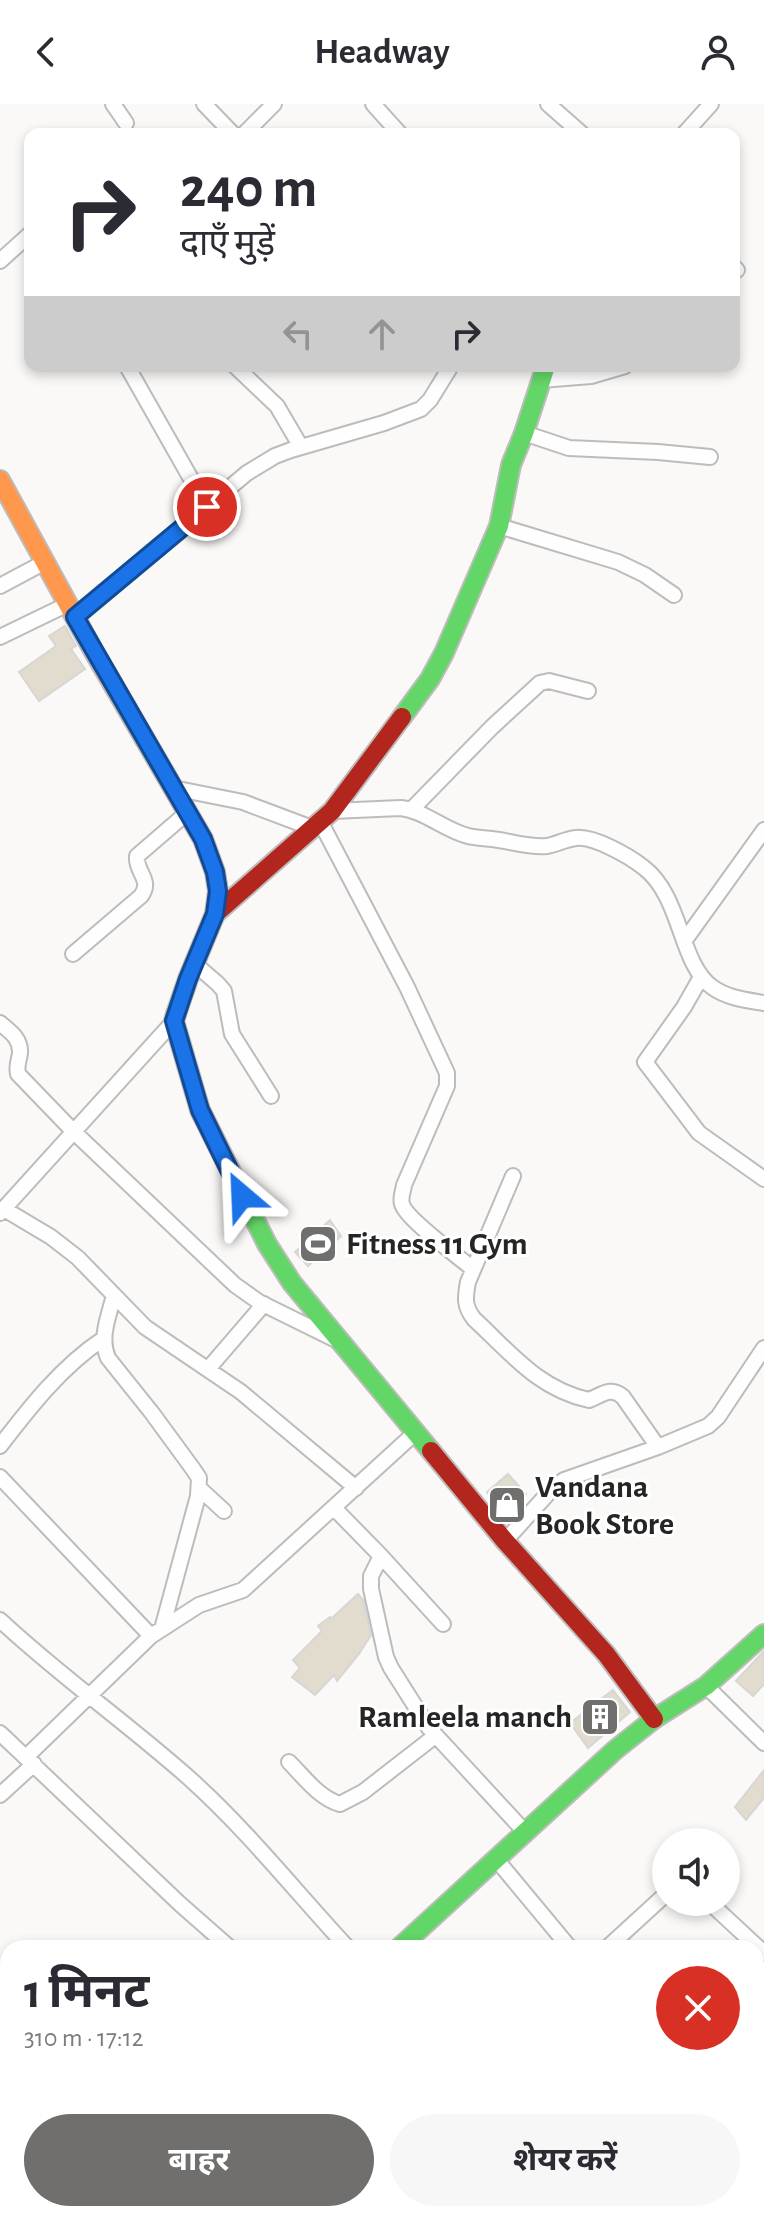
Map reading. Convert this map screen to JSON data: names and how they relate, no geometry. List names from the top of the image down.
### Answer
{
  "places": {
    "sports": ["Fitness 11 Gym"],
    "shop": ["Vandana Book Store"],
    "building": ["Ramleela manch"]
  },
  "page": {
    "header": "Headway",
    "turn": ["240 m", "दाएँ मुड़ें"],
    "heading": ["1 मिनट", "310 m · 17:12"],
    "buttons": ["बाहर", "शेयर करें"]
  }
}
